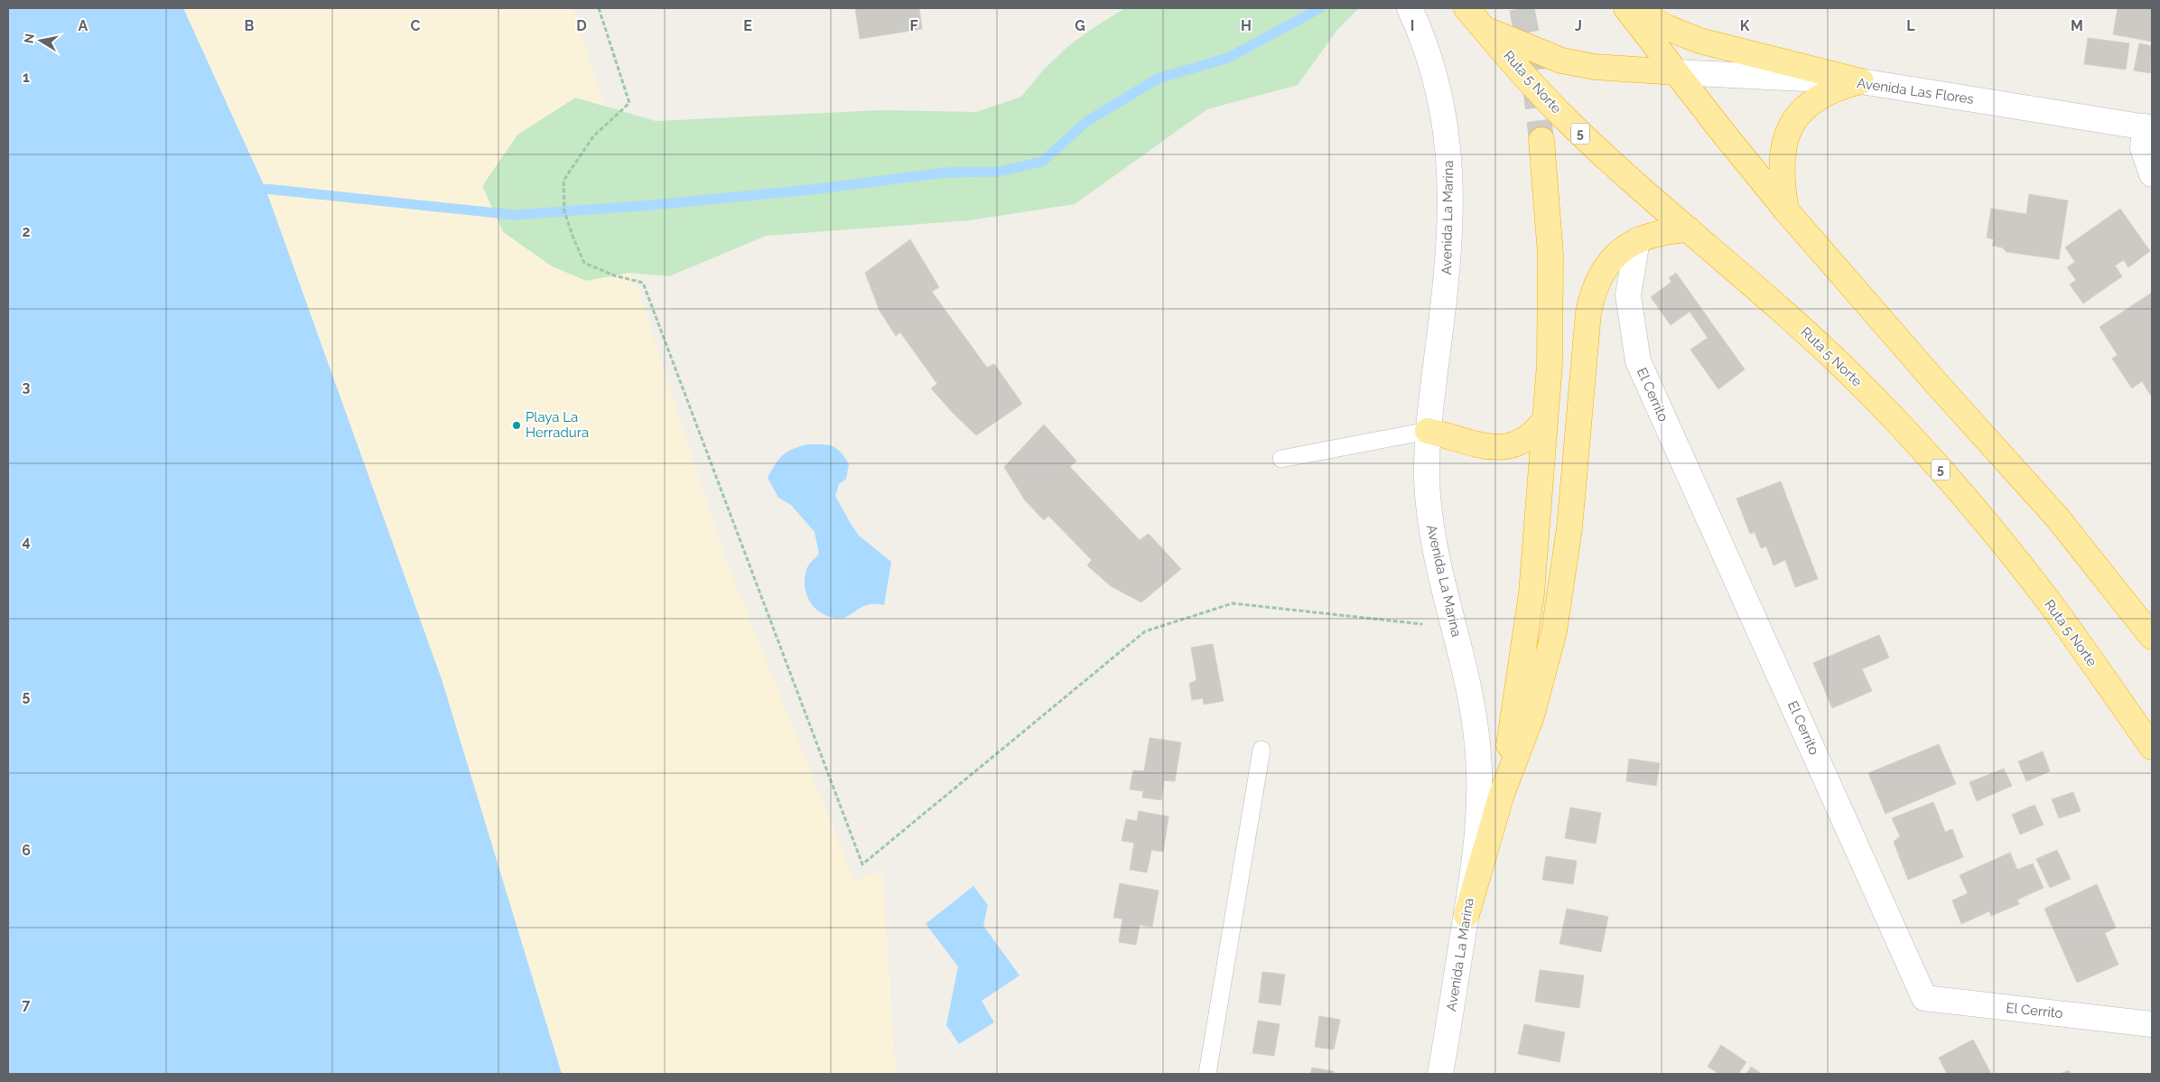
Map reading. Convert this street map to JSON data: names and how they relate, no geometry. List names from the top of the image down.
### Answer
{
  "streets": {
    "highway": ["Ruta 5 Norte", "5"],
    "street": ["Avenida Las Flores", "Avenida La Marina", "El Cerrito"]
  },
  "places": ["Playa La Herradura"],
  "north": "left",
  "grid": {
    "columns": [
      "A",
      "B",
      "C",
      "D",
      "E",
      "F",
      "G",
      "H",
      "I",
      "J",
      "K",
      "L",
      "M"
    ],
    "rows": [
      "1",
      "2",
      "3",
      "4",
      "5",
      "6",
      "7"
    ]
  }
}
